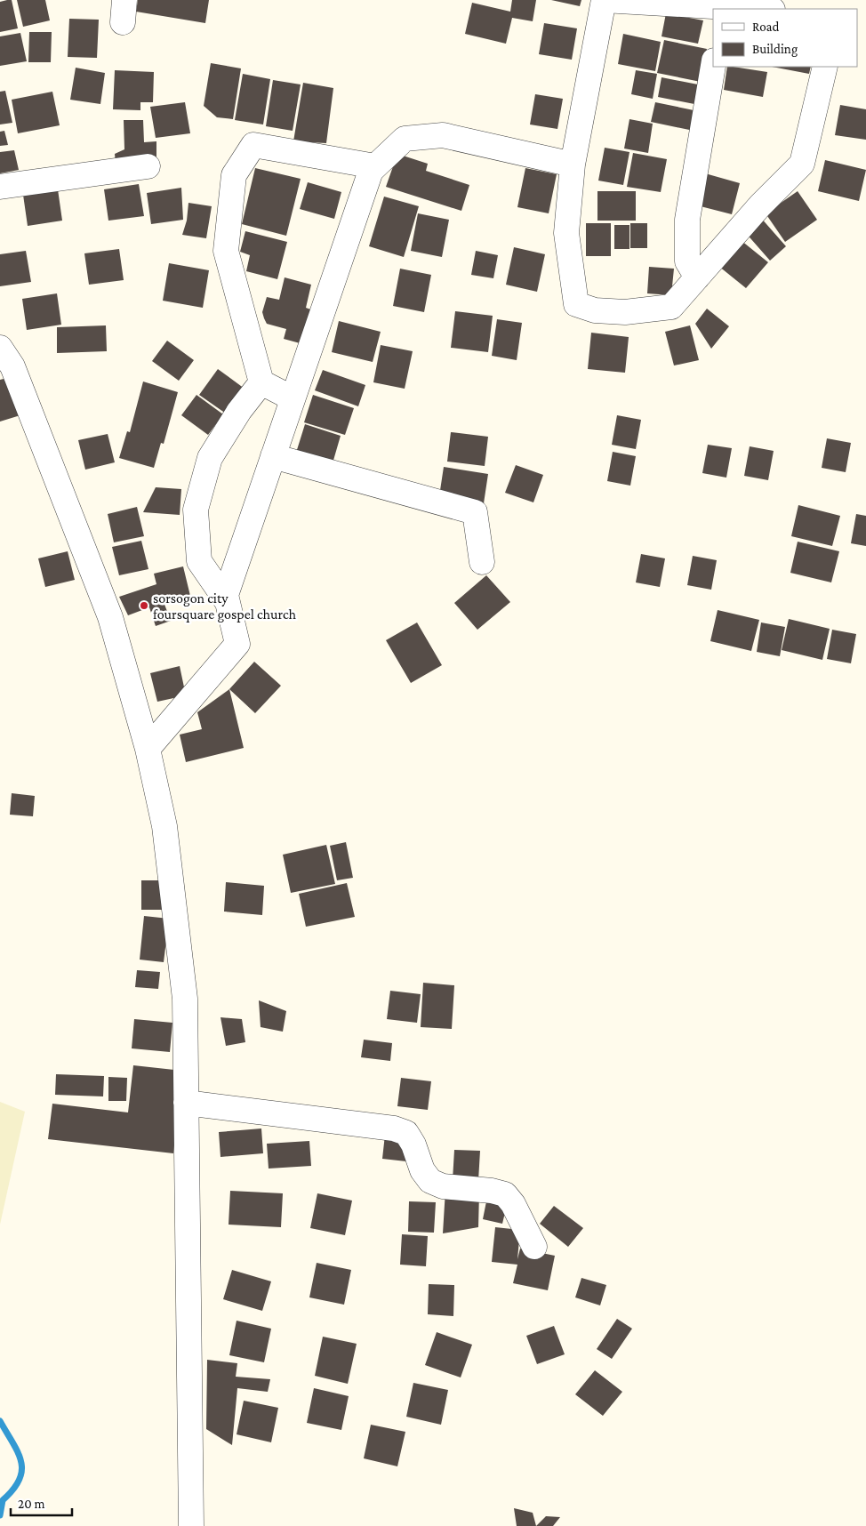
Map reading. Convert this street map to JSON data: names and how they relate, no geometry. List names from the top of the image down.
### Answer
{
  "places": ["sorsogon city foursquare gospel church"],
  "legend": ["Road", "Building"],
  "scale_bar": "20 m"
}
